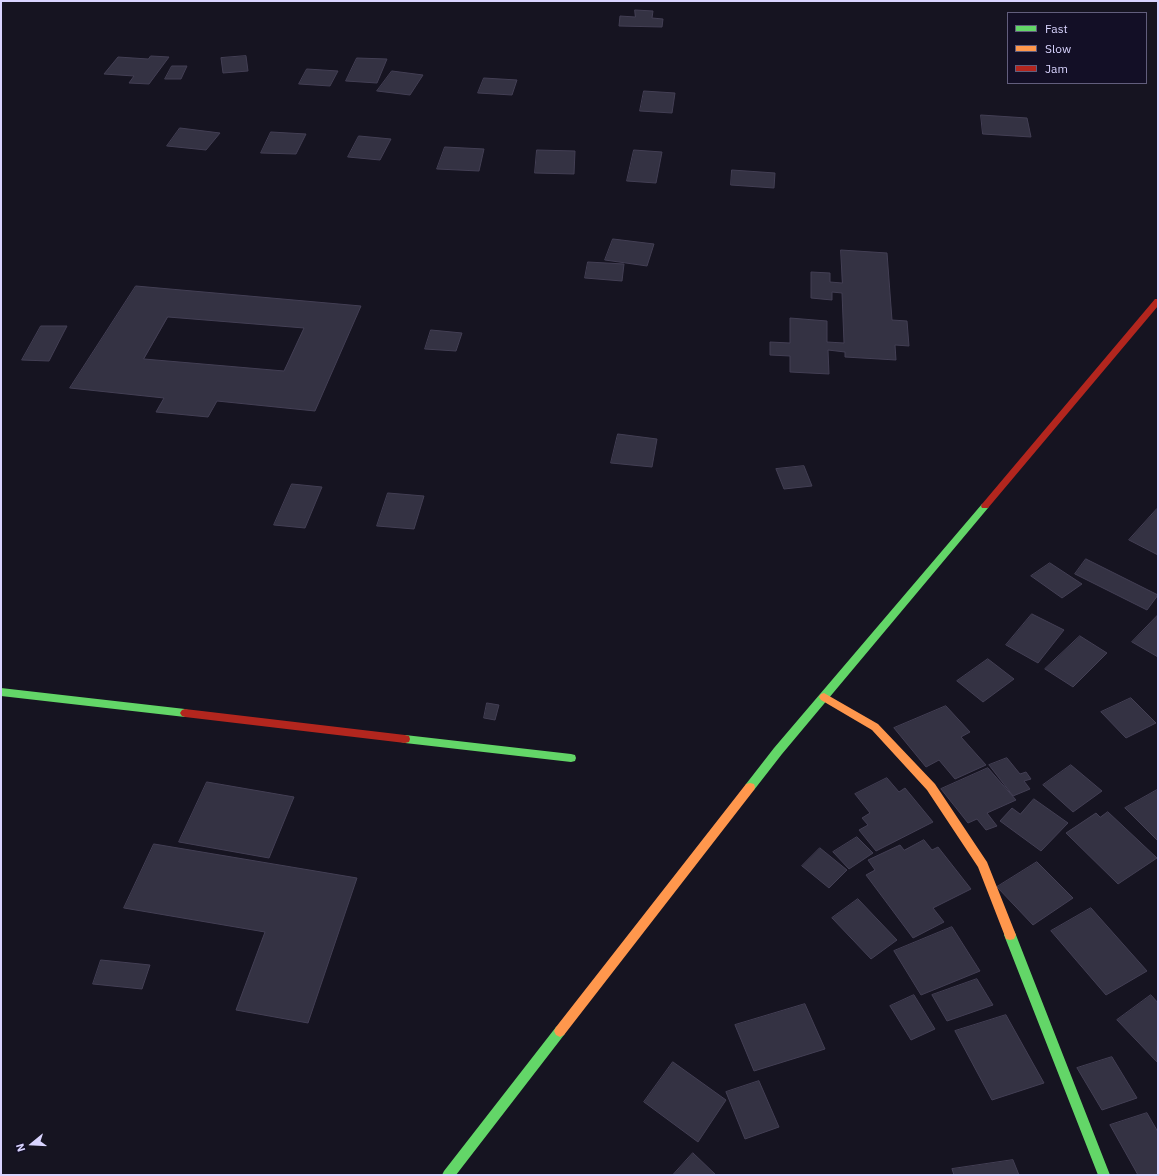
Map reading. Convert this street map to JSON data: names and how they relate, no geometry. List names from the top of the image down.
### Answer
{
  "legend": ["Fast", "Slow", "Jam"],
  "north": "left"
}
